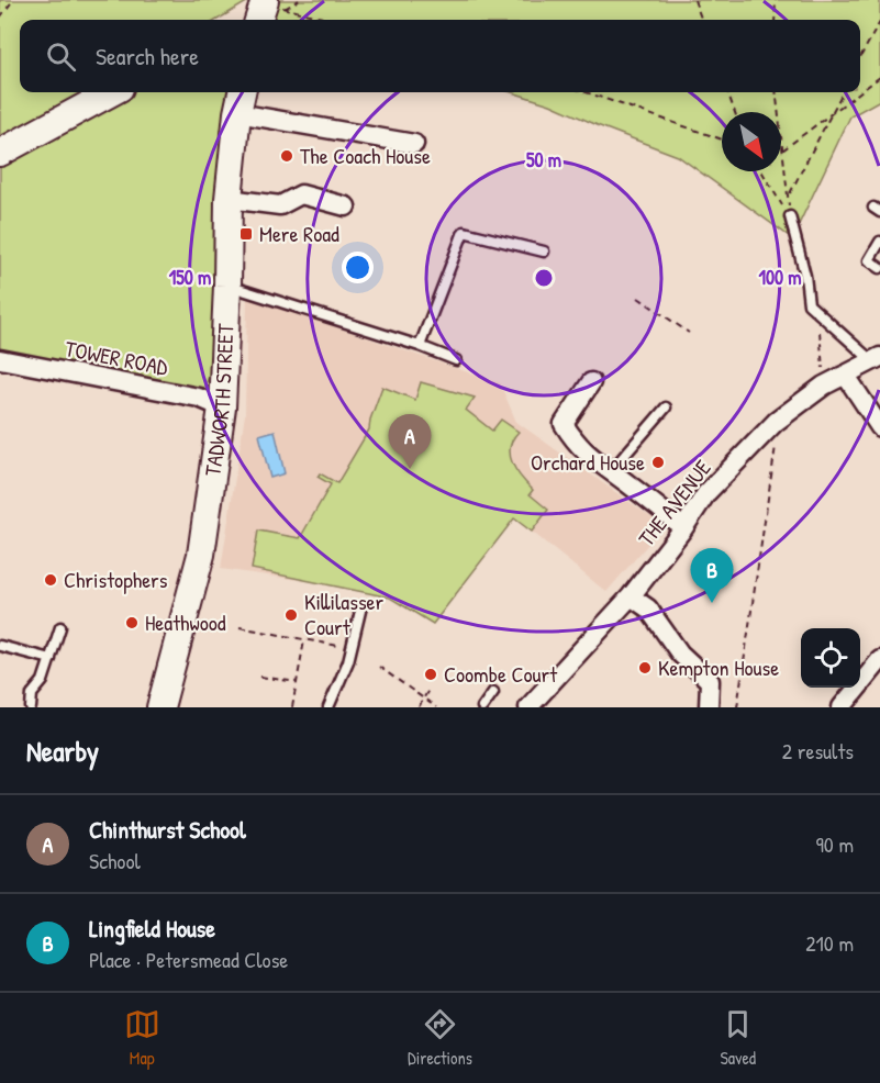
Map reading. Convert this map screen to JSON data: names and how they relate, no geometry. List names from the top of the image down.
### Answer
{
  "streets": {
    "main road": ["TADWORTH STREET"],
    "street": ["TOWER ROAD", "THE AVENUE"]
  },
  "crossings": [
    ["TOWER ROAD", "TADWORTH STREET"]
  ],
  "places": {
    "other": [
      "The Coach House",
      "Orchard House",
      "Christophers",
      "Killilasser Court",
      "Heathwood",
      "Kempton House",
      "Coombe Court"
    ],
    "transit": ["Mere Road"]
  },
  "north": "bottom right",
  "page": {
    "search": "Search here",
    "pins": ["A", "B"],
    "heading": ["Nearby", "2 results"],
    "list": [
      {
        "mark": "A",
        "name": "Chinthurst School",
        "note": "School",
        "value": "90 m"
      },
      {
        "mark": "B",
        "name": "Lingfield House",
        "note": "Place · Petersmead Close",
        "value": "210 m"
      }
    ],
    "nav": ["Map", "Directions", "Saved"]
  },
  "rings": ["50 m", "100 m", "150 m"]
}
